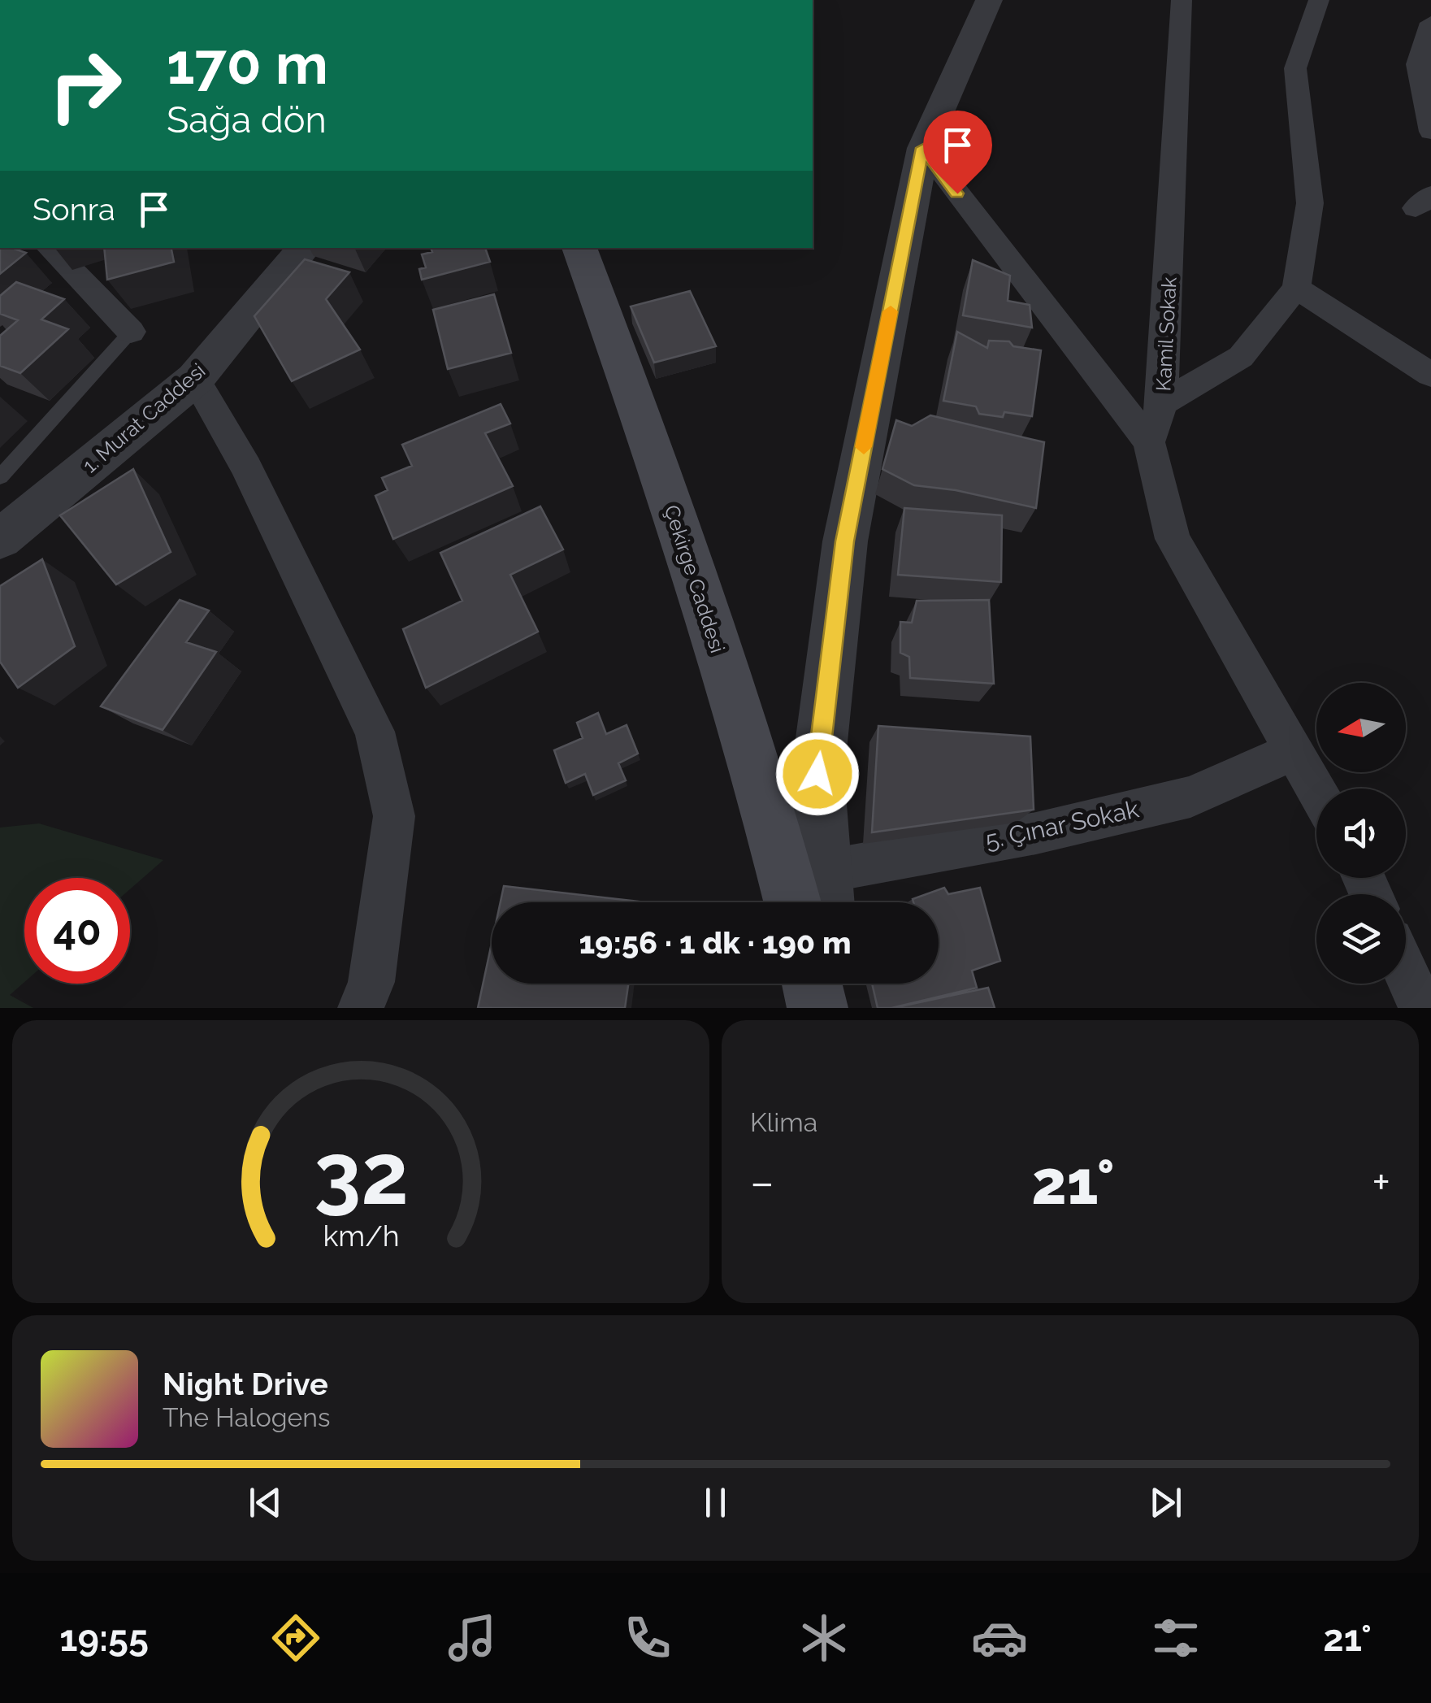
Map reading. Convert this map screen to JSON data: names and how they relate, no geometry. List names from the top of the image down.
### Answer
{
  "streets": {
    "main road": ["Çekirge Caddesi"],
    "street": ["Kamil Sokak", "1. Murat Caddesi", "5. Çınar Sokak"]
  },
  "north": "left",
  "page": {
    "turn": ["170 m", "Sağa dön"],
    "then": "Sonra",
    "limit": "40",
    "trip": "19:56 · 1 dk · 190 m",
    "tile": "Klima",
    "heat": ["−", "21°", "+"],
    "song": ["Night Drive", "The Halogens"],
    "tabs": ["19:55", "21°"],
    "gauge": ["32", "km/h"]
  }
}
